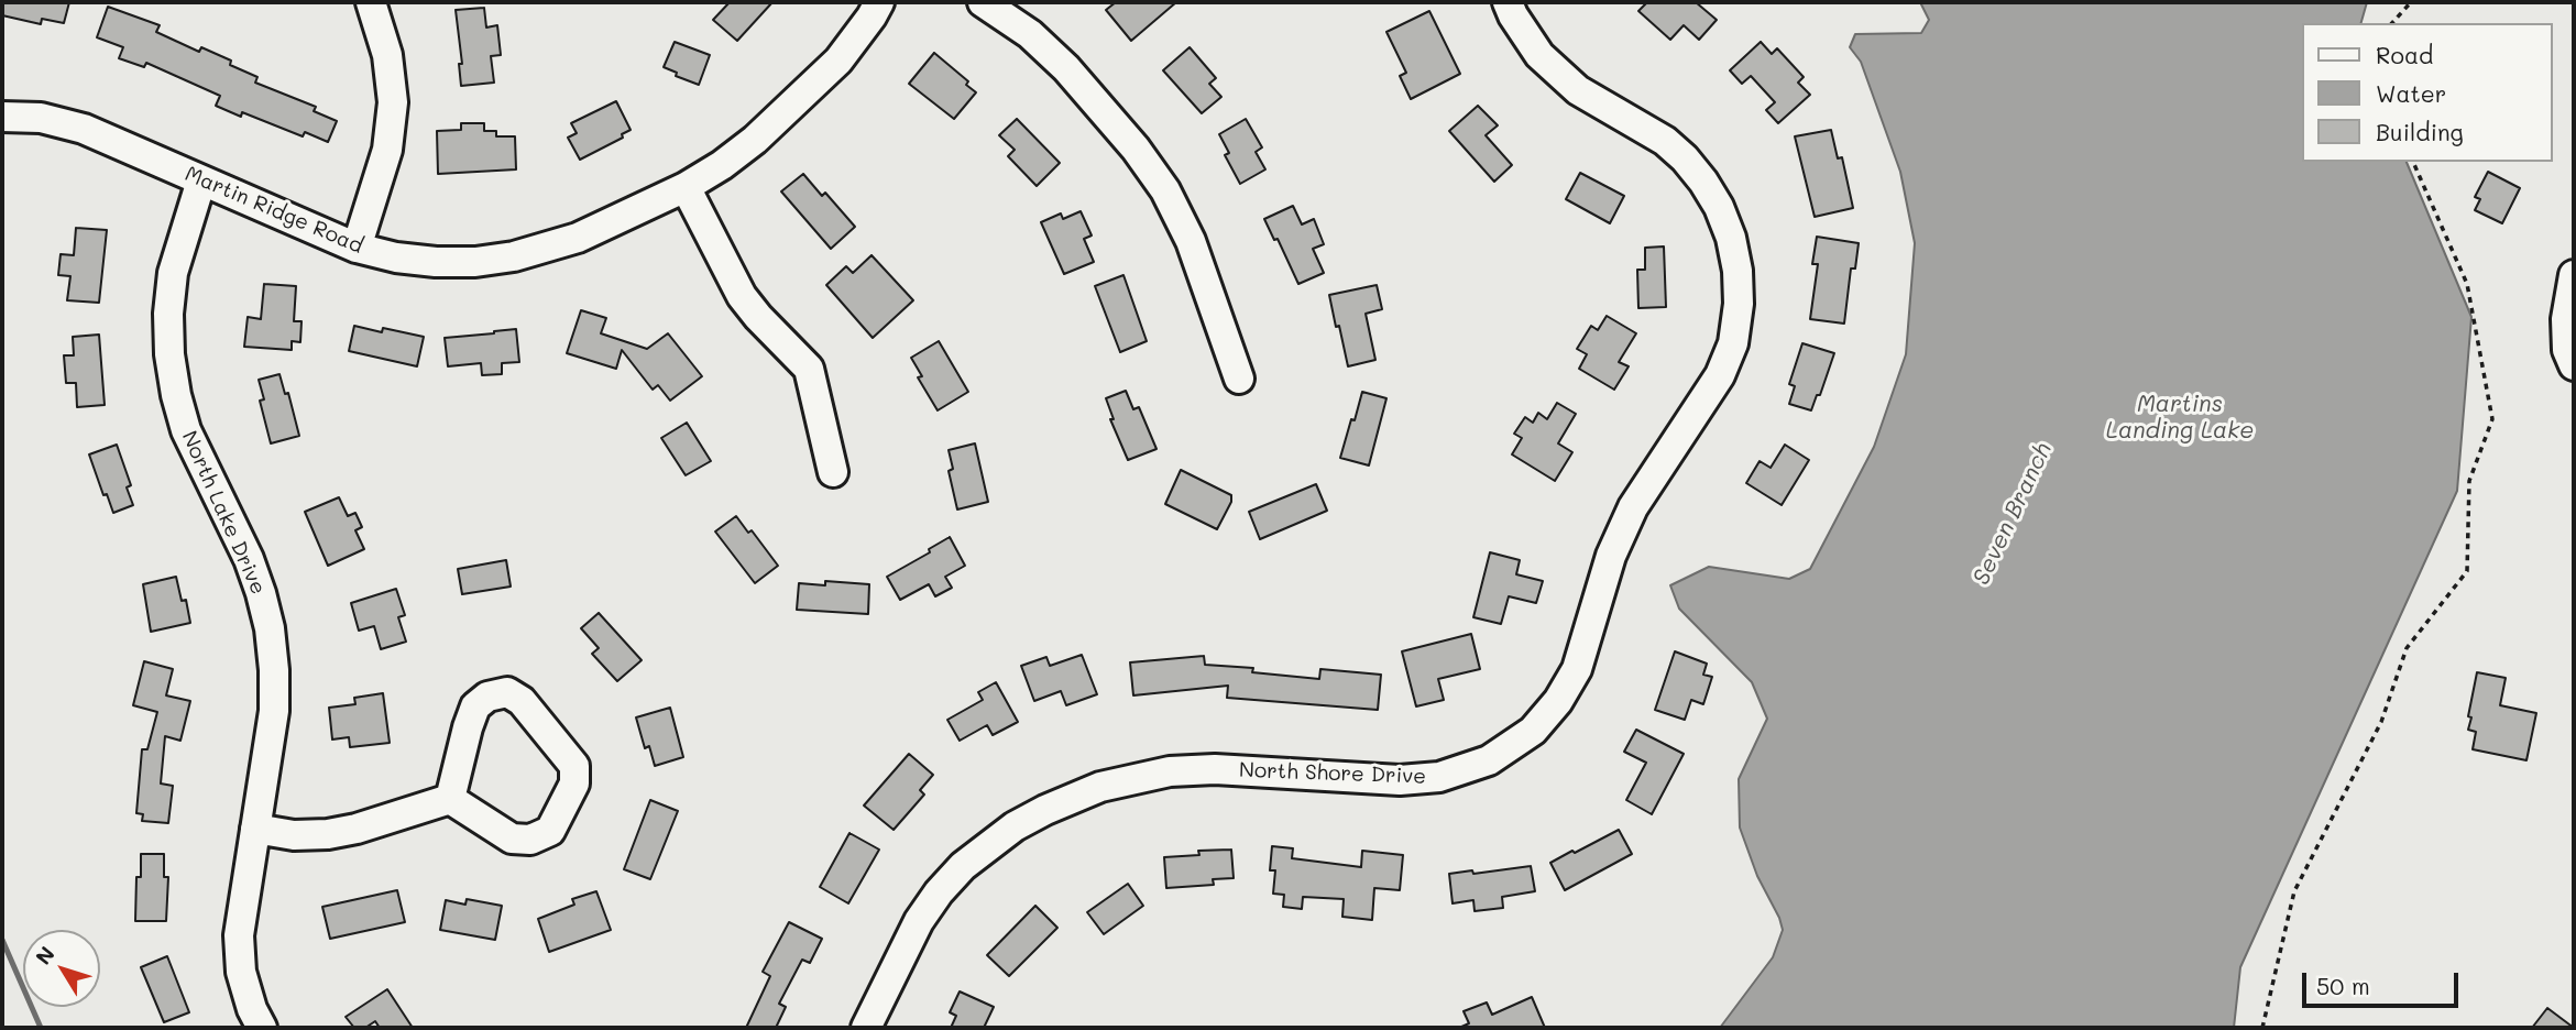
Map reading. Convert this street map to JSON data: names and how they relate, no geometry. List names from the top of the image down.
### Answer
{
  "streets": {
    "street": ["Martin Ridge Road", "North Lake Drive", "North Shore Drive"]
  },
  "crossings": [
    ["Martin Ridge Road", "North Lake Drive"]
  ],
  "water": ["Martins Landing Lake", "Seven Branch"],
  "legend": ["Road", "Water", "Building"],
  "scale_bar": "50 m",
  "north": "top left"
}
